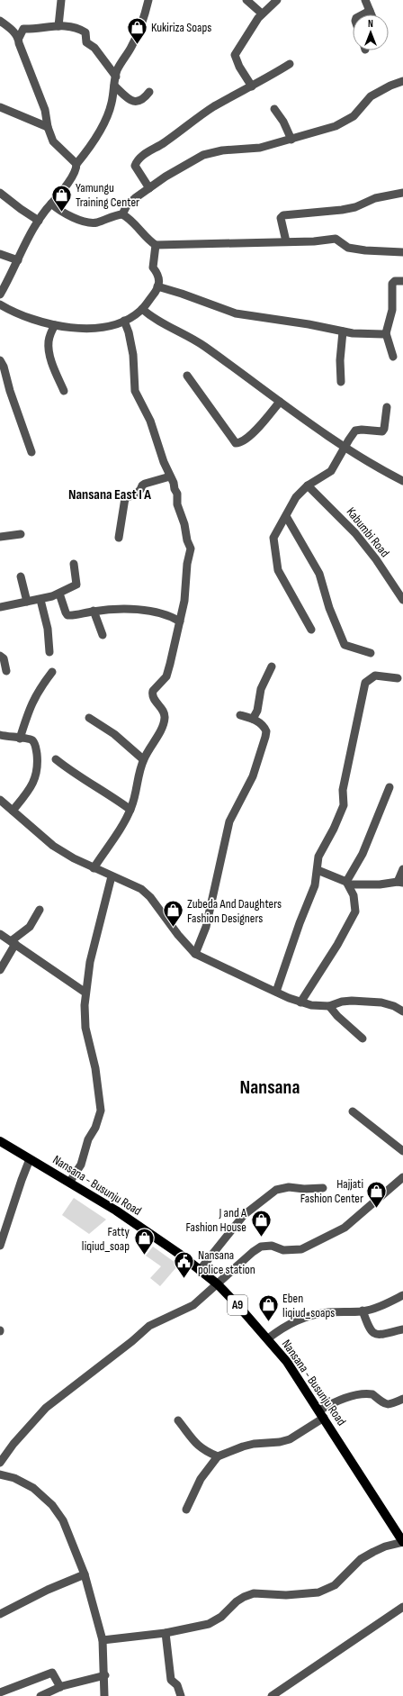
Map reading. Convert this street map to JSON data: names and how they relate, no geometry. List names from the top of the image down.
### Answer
{
  "streets": {
    "main road": ["Nansana - Busunju Road", "A9"],
    "street": ["Kabumbi Road"]
  },
  "districts": ["Nansana East I A", "Nansana"],
  "places": {
    "shop": [
      "Kukiriza Soaps",
      "Yamungu Training Center",
      "Zubeda And Daughters Fashion Designers",
      "Hajjati Fashion Center",
      "J and A Fashion House",
      "Fatty liqiud_soap",
      "Eben liqiud_soaps"
    ],
    "public building": ["Nansana police station"]
  },
  "north": "top"
}
